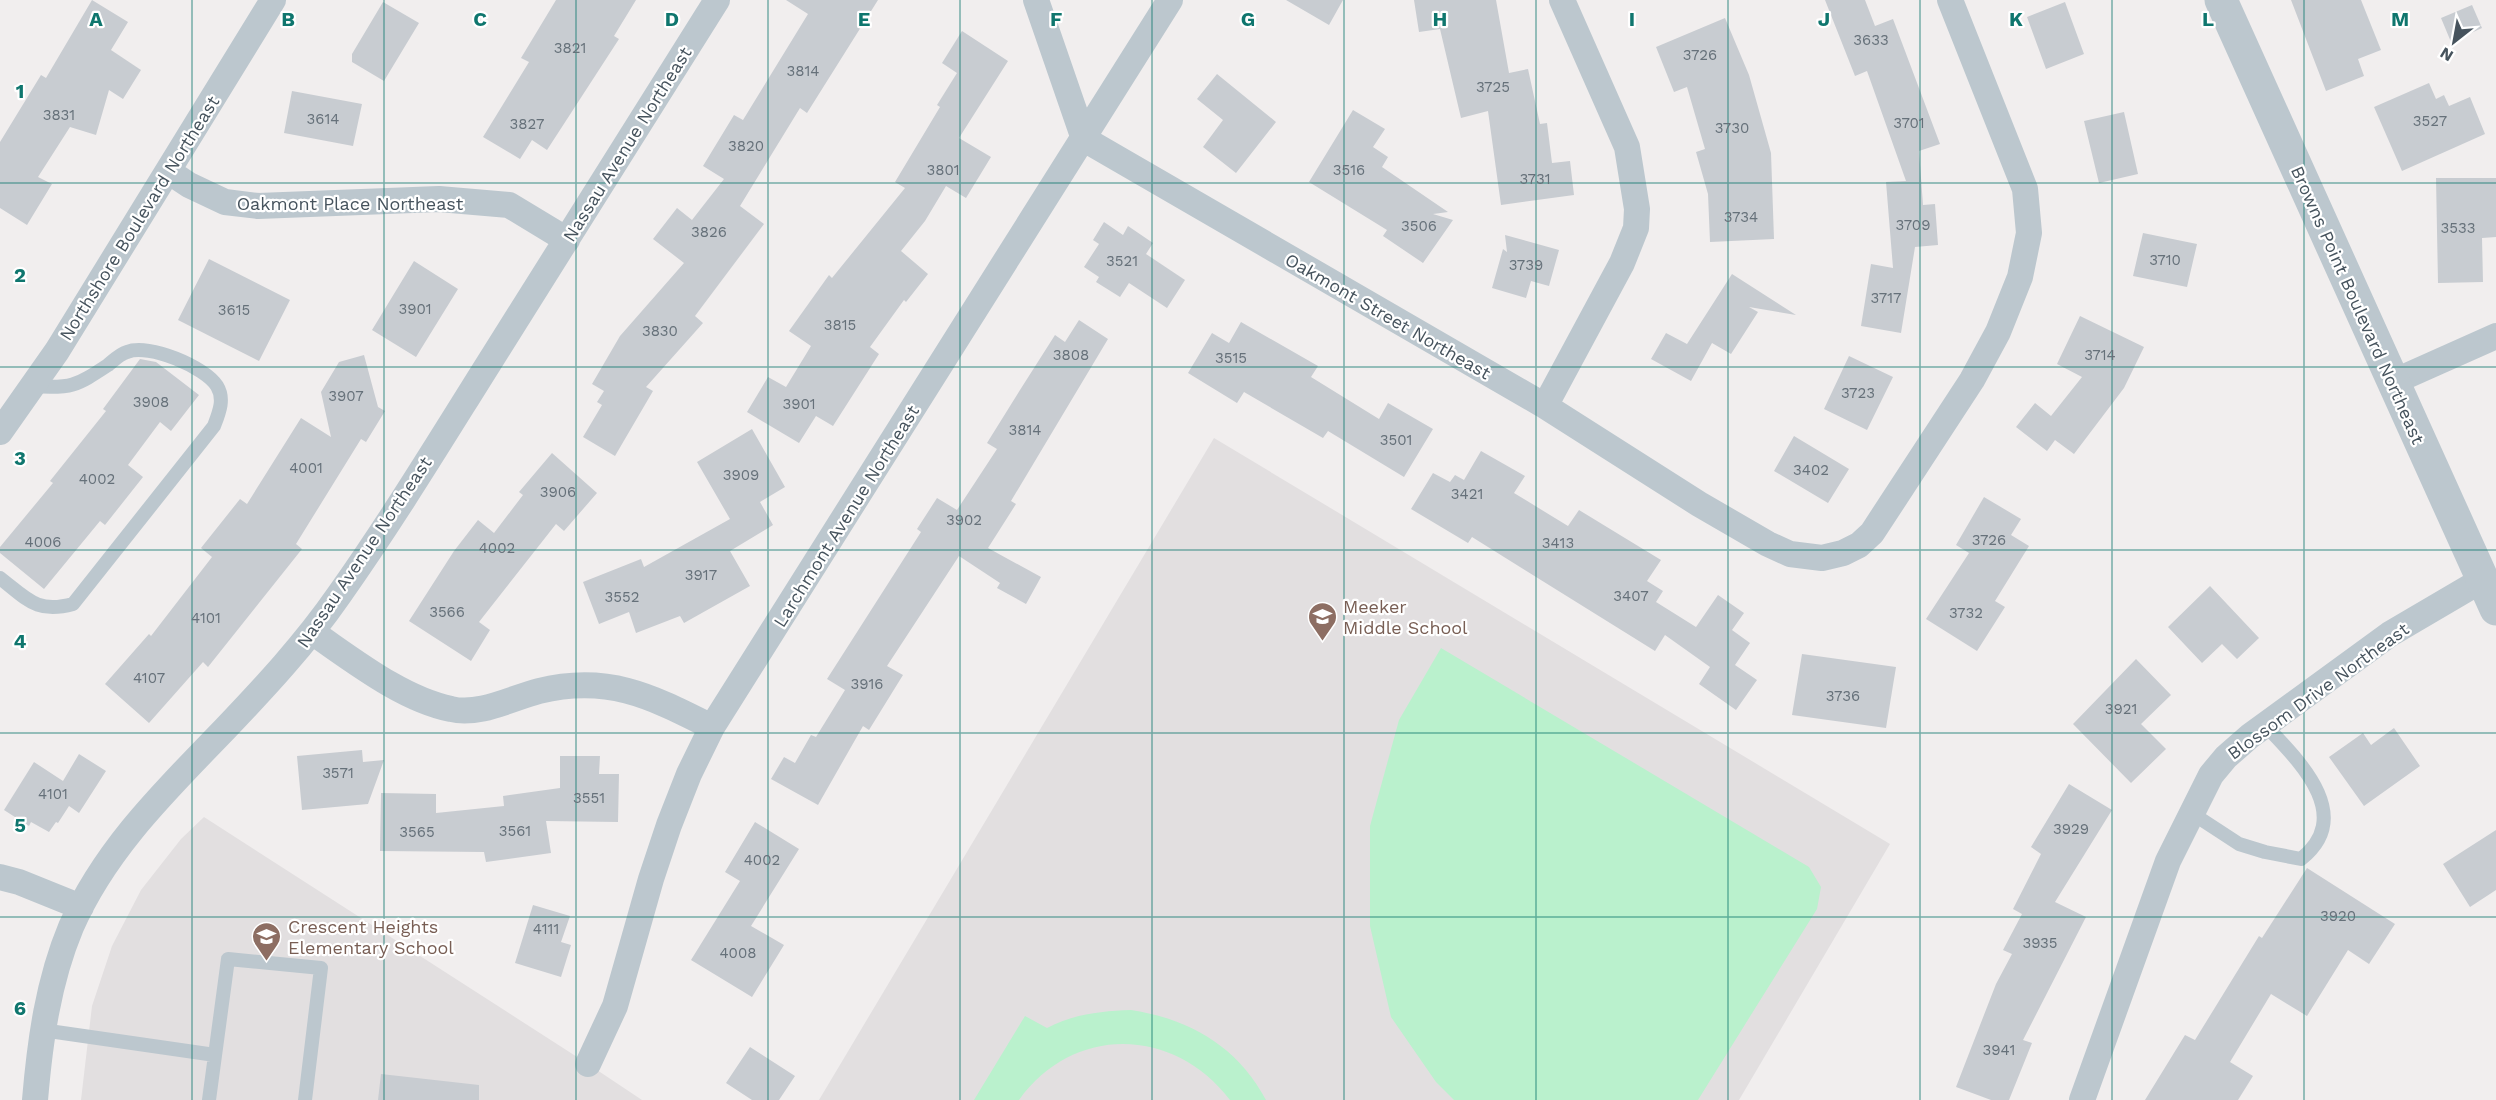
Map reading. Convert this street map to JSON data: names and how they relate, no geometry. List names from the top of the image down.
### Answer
{
  "streets": {
    "street": [
      "Nassau Avenue Northeast",
      "Oakmont Place Northeast",
      "Northshore Boulevard Northeast",
      "Browns Point Boulevard Northeast",
      "Oakmont Street Northeast",
      "Larchmont Avenue Northeast",
      "Blossom Drive Northeast"
    ]
  },
  "crossings": [
    ["Nassau Avenue Northeast", "Oakmont Place Northeast"],
    ["Oakmont Place Northeast", "Northshore Boulevard Northeast"],
    ["Browns Point Boulevard Northeast", "Blossom Drive Northeast"],
    ["Oakmont Street Northeast", "Larchmont Avenue Northeast"]
  ],
  "places": {
    "school or university": ["Meeker Middle School", "Crescent Heights Elementary School"]
  },
  "house_numbers": [
    "3633",
    "3821",
    "3726",
    "3814",
    "3725",
    "3831",
    "3614",
    "3527",
    "3701",
    "3827",
    "3730",
    "3820",
    "3801",
    "3516",
    "3731",
    "3734",
    "3709",
    "3506",
    "3533",
    "3826",
    "3710",
    "3521",
    "3739",
    "3717",
    "3901",
    "3615",
    "3815",
    "3830",
    "3808",
    "3714",
    "3515",
    "3723",
    "3907",
    "3908",
    "3901",
    "3814",
    "3501",
    "4001",
    "3402",
    "3909",
    "4002",
    "3906",
    "3421",
    "3902",
    "3726",
    "4006",
    "3413",
    "4002",
    "3917",
    "3407",
    "3552",
    "3566",
    "3732",
    "4101",
    "4107",
    "3916",
    "3736",
    "3921",
    "3571",
    "4101",
    "3551",
    "3929",
    "3561",
    "3565",
    "4002",
    "3920",
    "4111",
    "3935",
    "4008",
    "3941"
  ],
  "north": "bottom left",
  "grid": {
    "columns": [
      "A",
      "B",
      "C",
      "D",
      "E",
      "F",
      "G",
      "H",
      "I",
      "J",
      "K",
      "L",
      "M"
    ],
    "rows": [
      "1",
      "2",
      "3",
      "4",
      "5",
      "6"
    ]
  }
}
